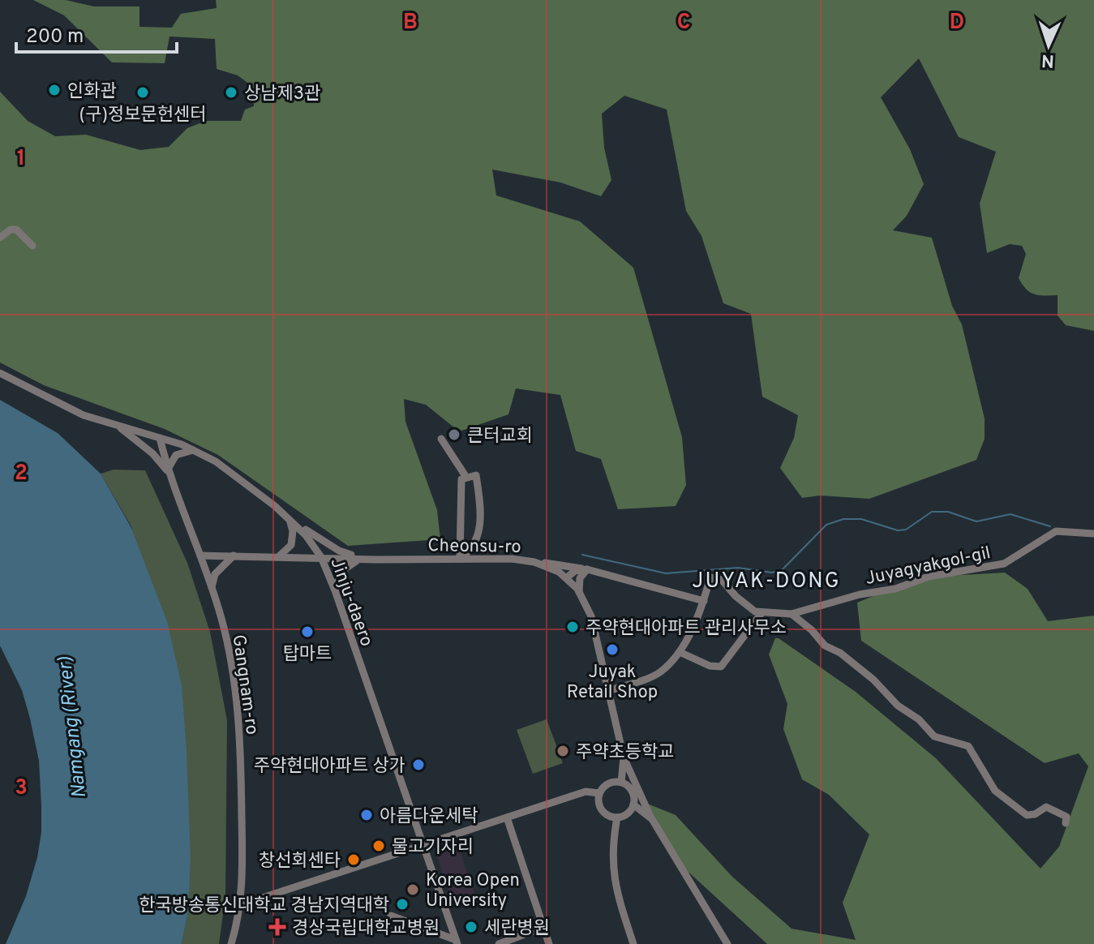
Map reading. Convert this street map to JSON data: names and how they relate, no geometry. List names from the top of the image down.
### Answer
{
  "streets": {
    "street": [
      "Cheonsu-ro",
      "Juyagyakgol-gil",
      "Jinju-daero",
      "Gangnam-ro"
    ]
  },
  "crossings": [
    ["Cheonsu-ro", "Jinju-daero"],
    ["Cheonsu-ro", "Gangnam-ro"],
    ["Jinju-daero", "Gangnam-ro"]
  ],
  "districts": ["JUYAK-DONG"],
  "water": ["Namgang (River)"],
  "places": {
    "other": [
      "인화관",
      "(구)정보문헌센터",
      "상남제3관",
      "큰터교회",
      "주약현대아파트 관리사무소",
      "탑마트",
      "Juyak Retail Shop",
      "주약초등학교",
      "주약현대아파트 상가",
      "아름다운세탁",
      "물고기자리",
      "창선회센타",
      "Korea Open University",
      "한국방송통신대학교 경남지역대학",
      "세란병원"
    ],
    "health": ["경상국립대학교병원"]
  },
  "scale_bar": "200 m",
  "north": "bottom",
  "grid": {
    "columns": ["B", "C", "D"],
    "rows": ["1", "2", "3"]
  }
}
